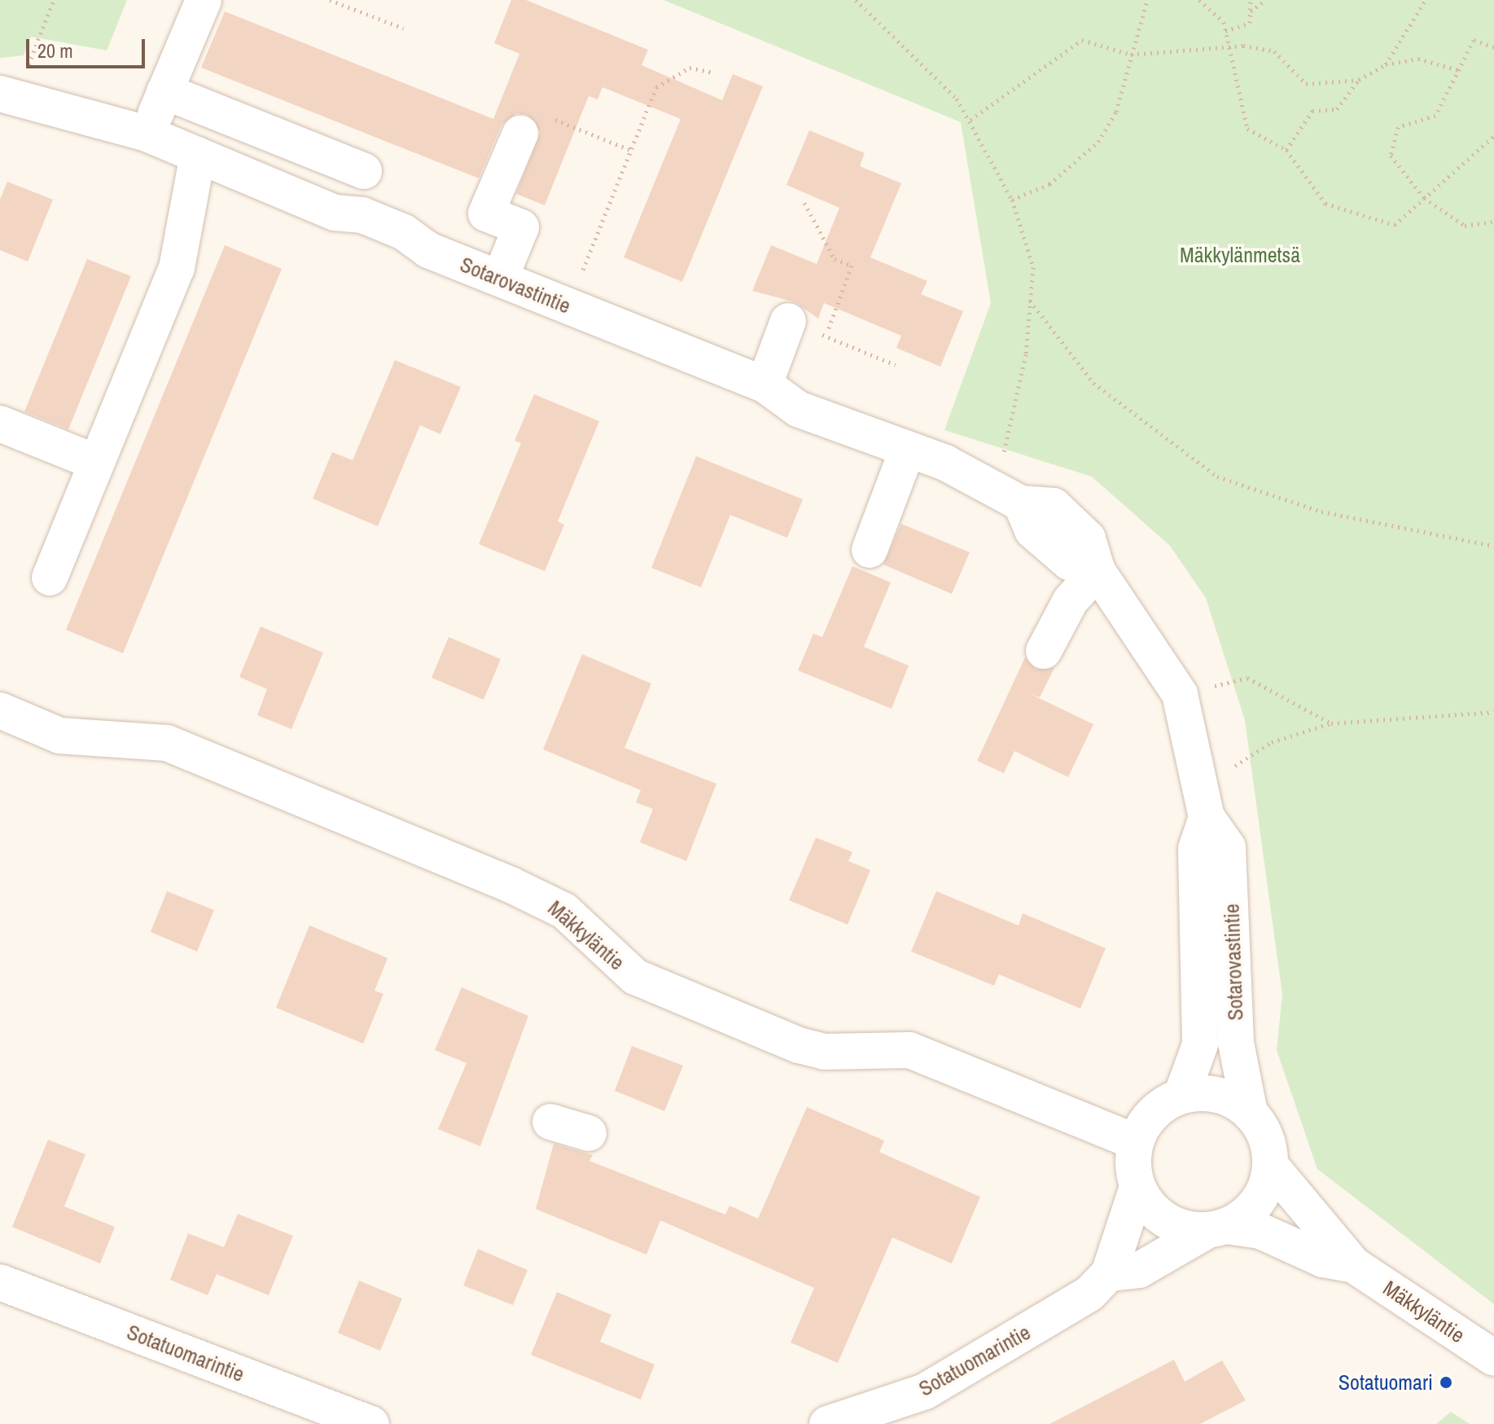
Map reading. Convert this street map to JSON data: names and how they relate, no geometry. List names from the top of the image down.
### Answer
{
  "streets": {
    "street": ["Sotarovastintie", "Mäkkyläntie", "Sotatuomarintie"]
  },
  "crossings": [
    ["Sotarovastintie", "Mäkkyläntie"],
    ["Sotarovastintie", "Sotatuomarintie"],
    ["Mäkkyläntie", "Sotatuomarintie"]
  ],
  "parks": ["Mäkkylänmetsä"],
  "places": ["Sotatuomari"],
  "scale_bar": "20 m"
}
